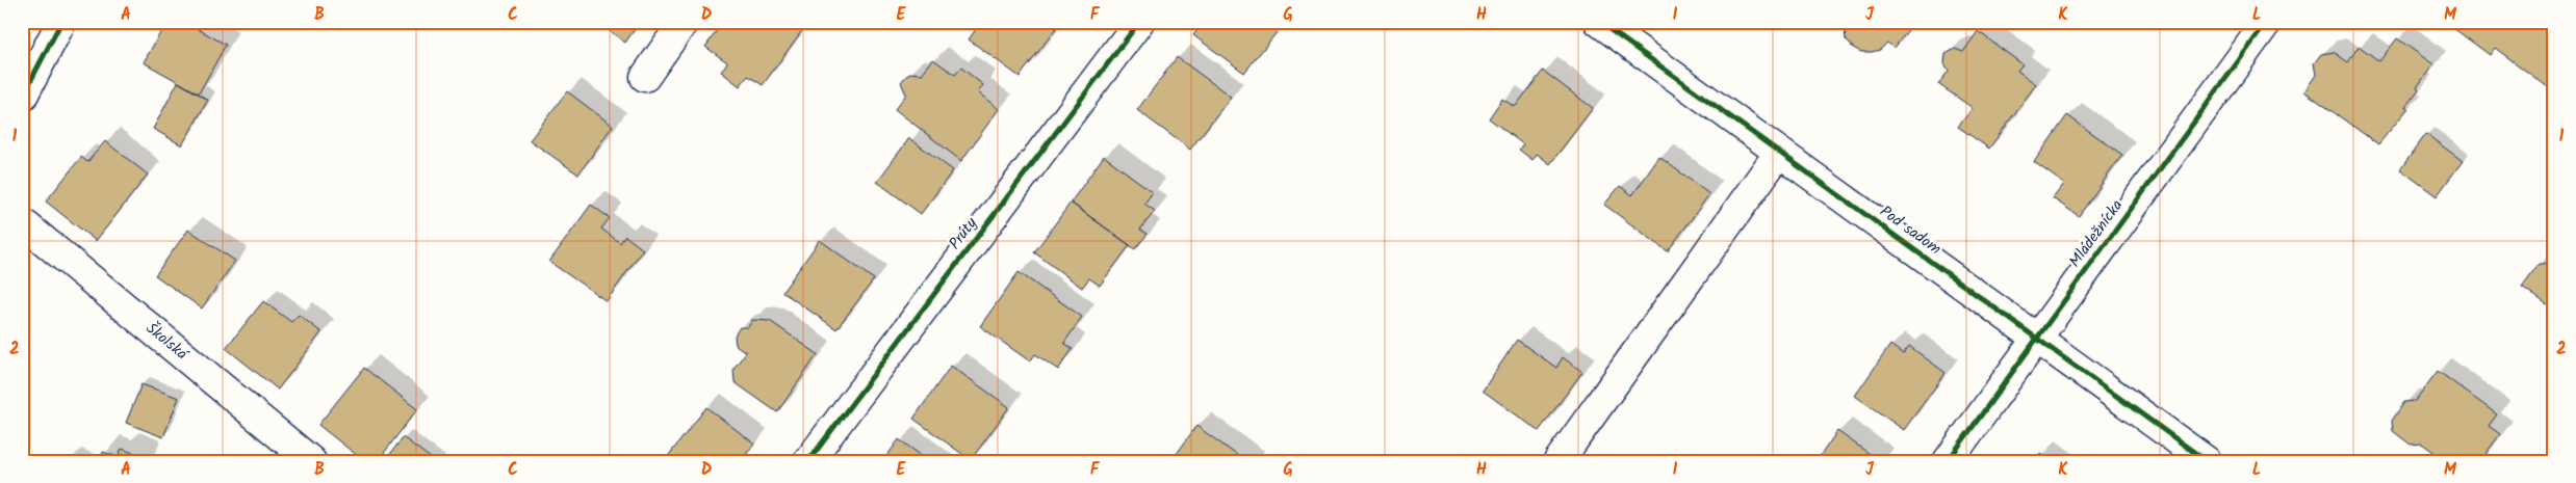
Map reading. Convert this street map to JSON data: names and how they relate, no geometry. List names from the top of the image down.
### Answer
{
  "streets": {
    "street": [
      "Pod sadom",
      "Prúty",
      "Mládežnícka",
      "Školská"
    ]
  },
  "crossings": [
    ["Pod sadom", "Mládežnícka"]
  ],
  "grid": {
    "columns": [
      "A",
      "B",
      "C",
      "D",
      "E",
      "F",
      "G",
      "H",
      "I",
      "J",
      "K",
      "L",
      "M"
    ],
    "rows": ["1", "2"]
  }
}
